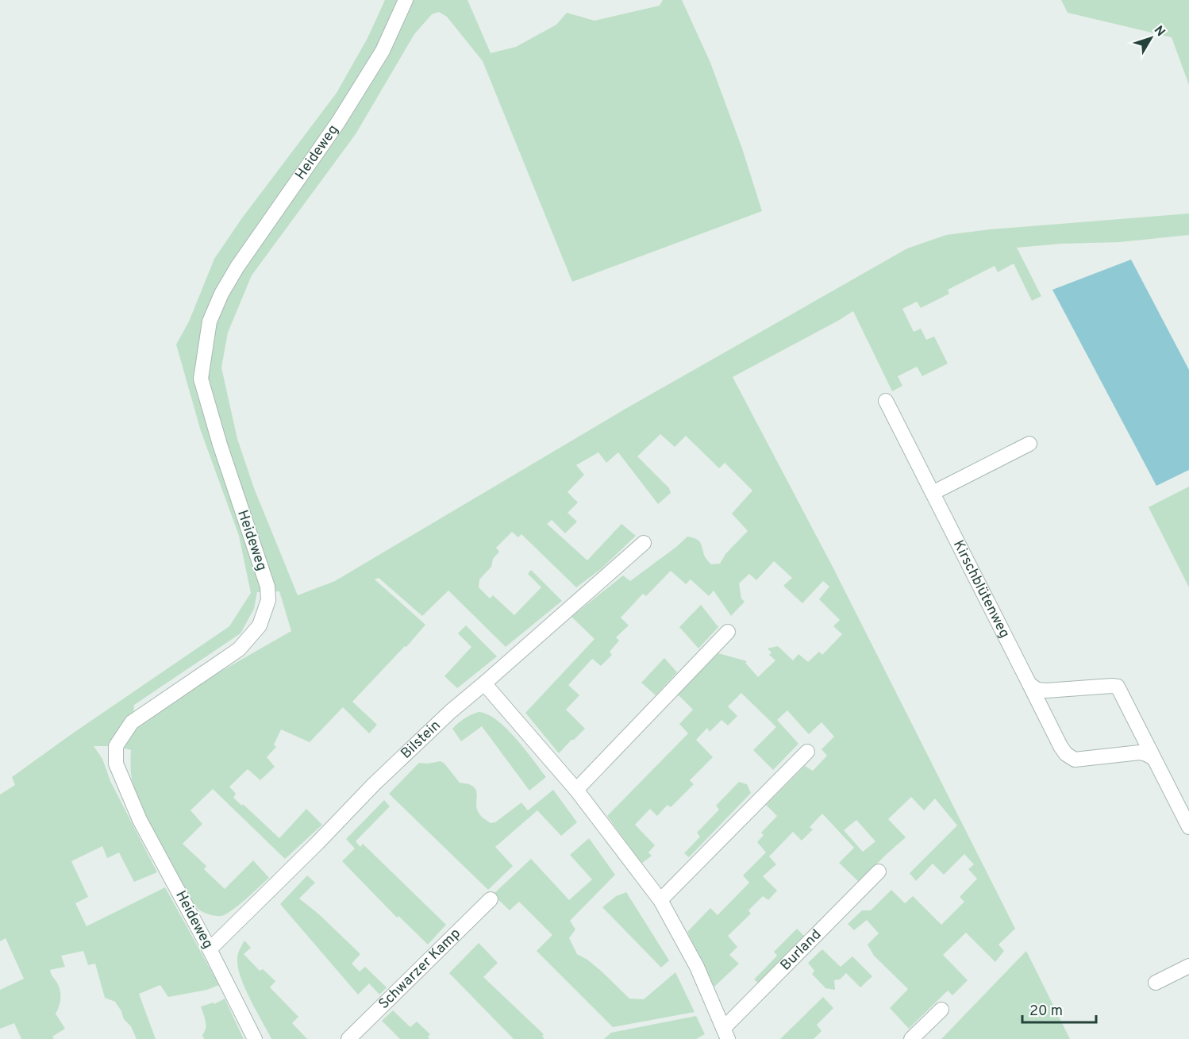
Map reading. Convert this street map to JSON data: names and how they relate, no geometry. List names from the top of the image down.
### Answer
{
  "streets": {
    "street": [
      "Heideweg",
      "Kirschblütenweg",
      "Bilstein",
      "Burland",
      "Schwarzer Kamp"
    ]
  },
  "crossings": [
    ["Heideweg", "Bilstein"],
    ["Bilstein", "Burland"]
  ],
  "scale_bar": "20 m",
  "north": "top right"
}
